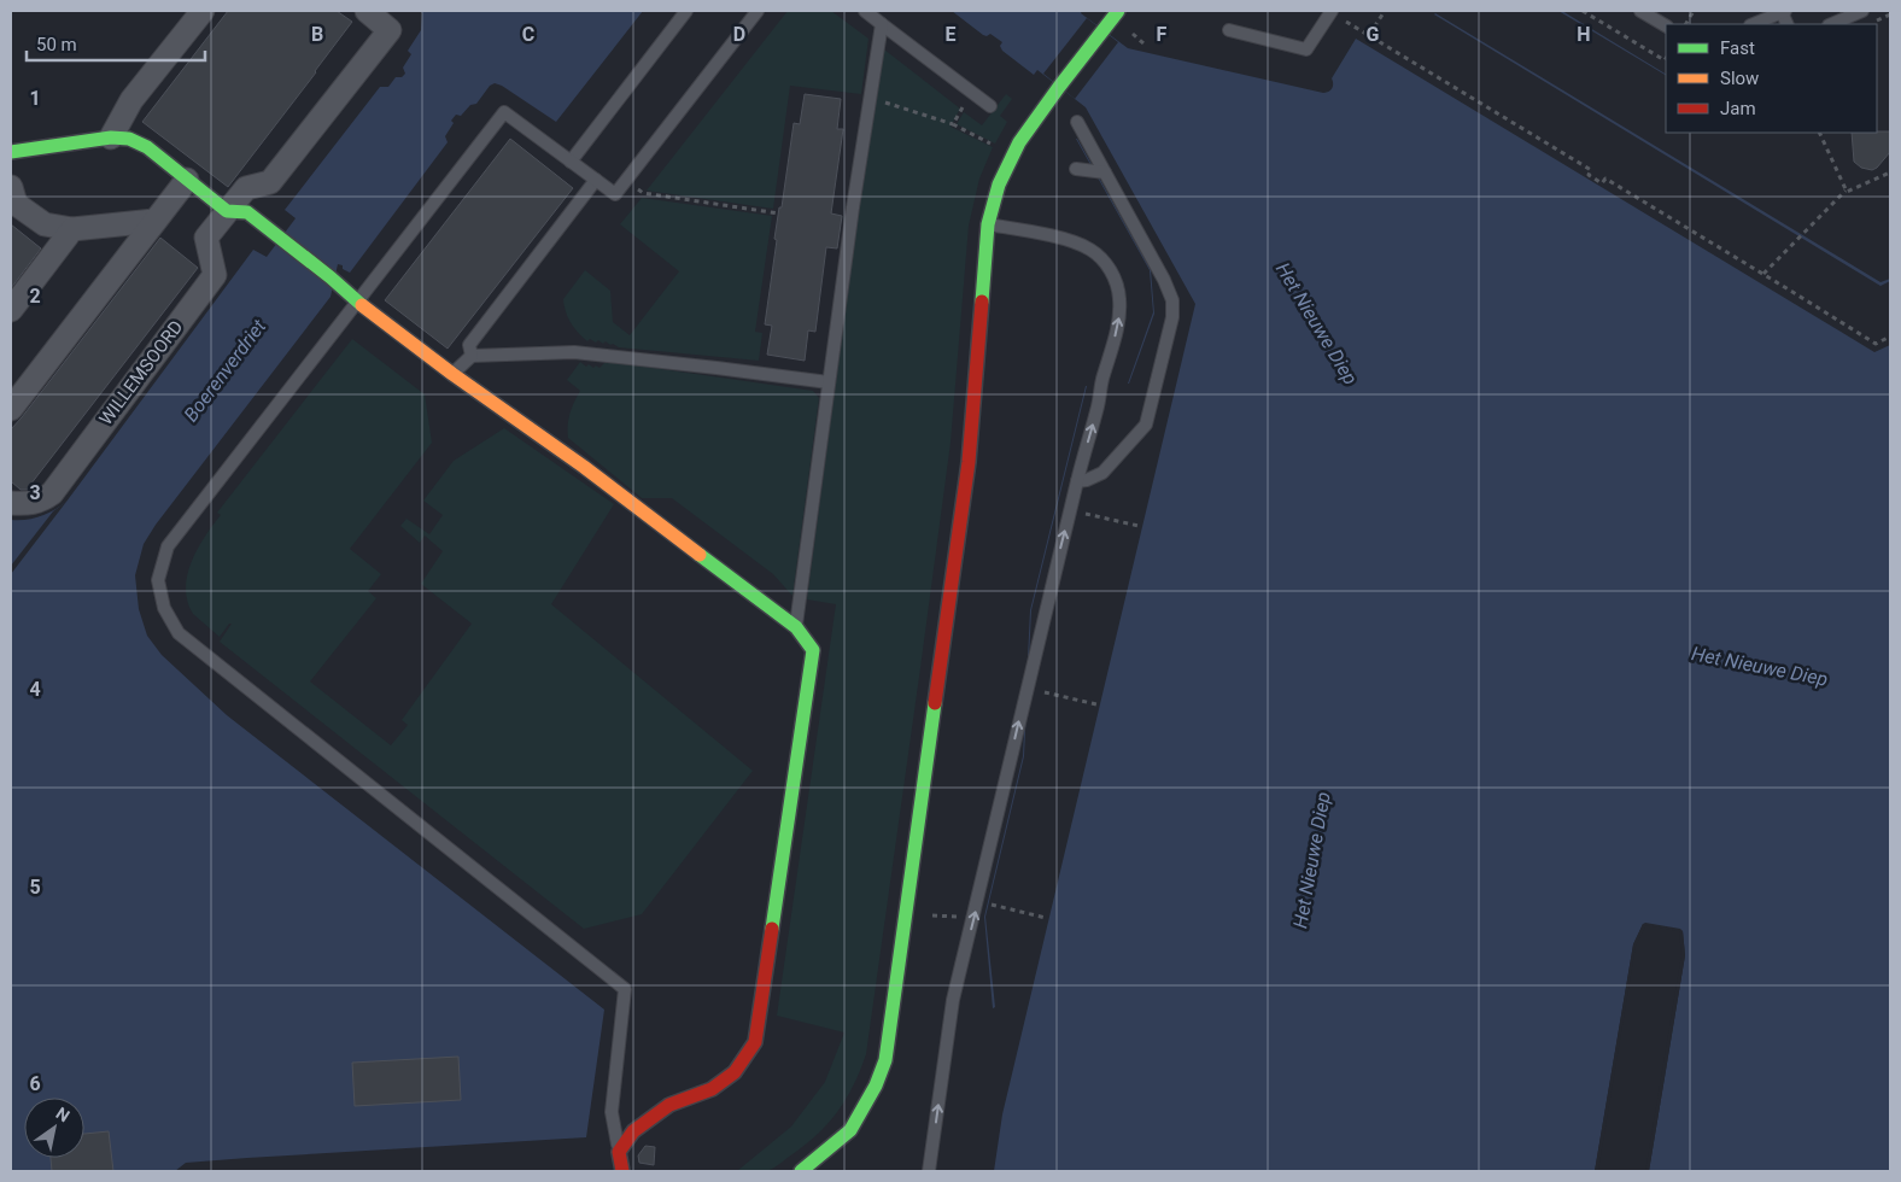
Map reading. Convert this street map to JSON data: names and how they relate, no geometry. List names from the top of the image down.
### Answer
{
  "streets": {
    "street": ["WILLEMSOORD"]
  },
  "water": ["Het Nieuwe Diep", "Boerenverdriet"],
  "legend": ["Fast", "Slow", "Jam"],
  "scale_bar": "50 m",
  "north": "top right",
  "grid": {
    "columns": [
      "B",
      "C",
      "D",
      "E",
      "F",
      "G",
      "H"
    ],
    "rows": [
      "1",
      "2",
      "3",
      "4",
      "5",
      "6"
    ]
  }
}
